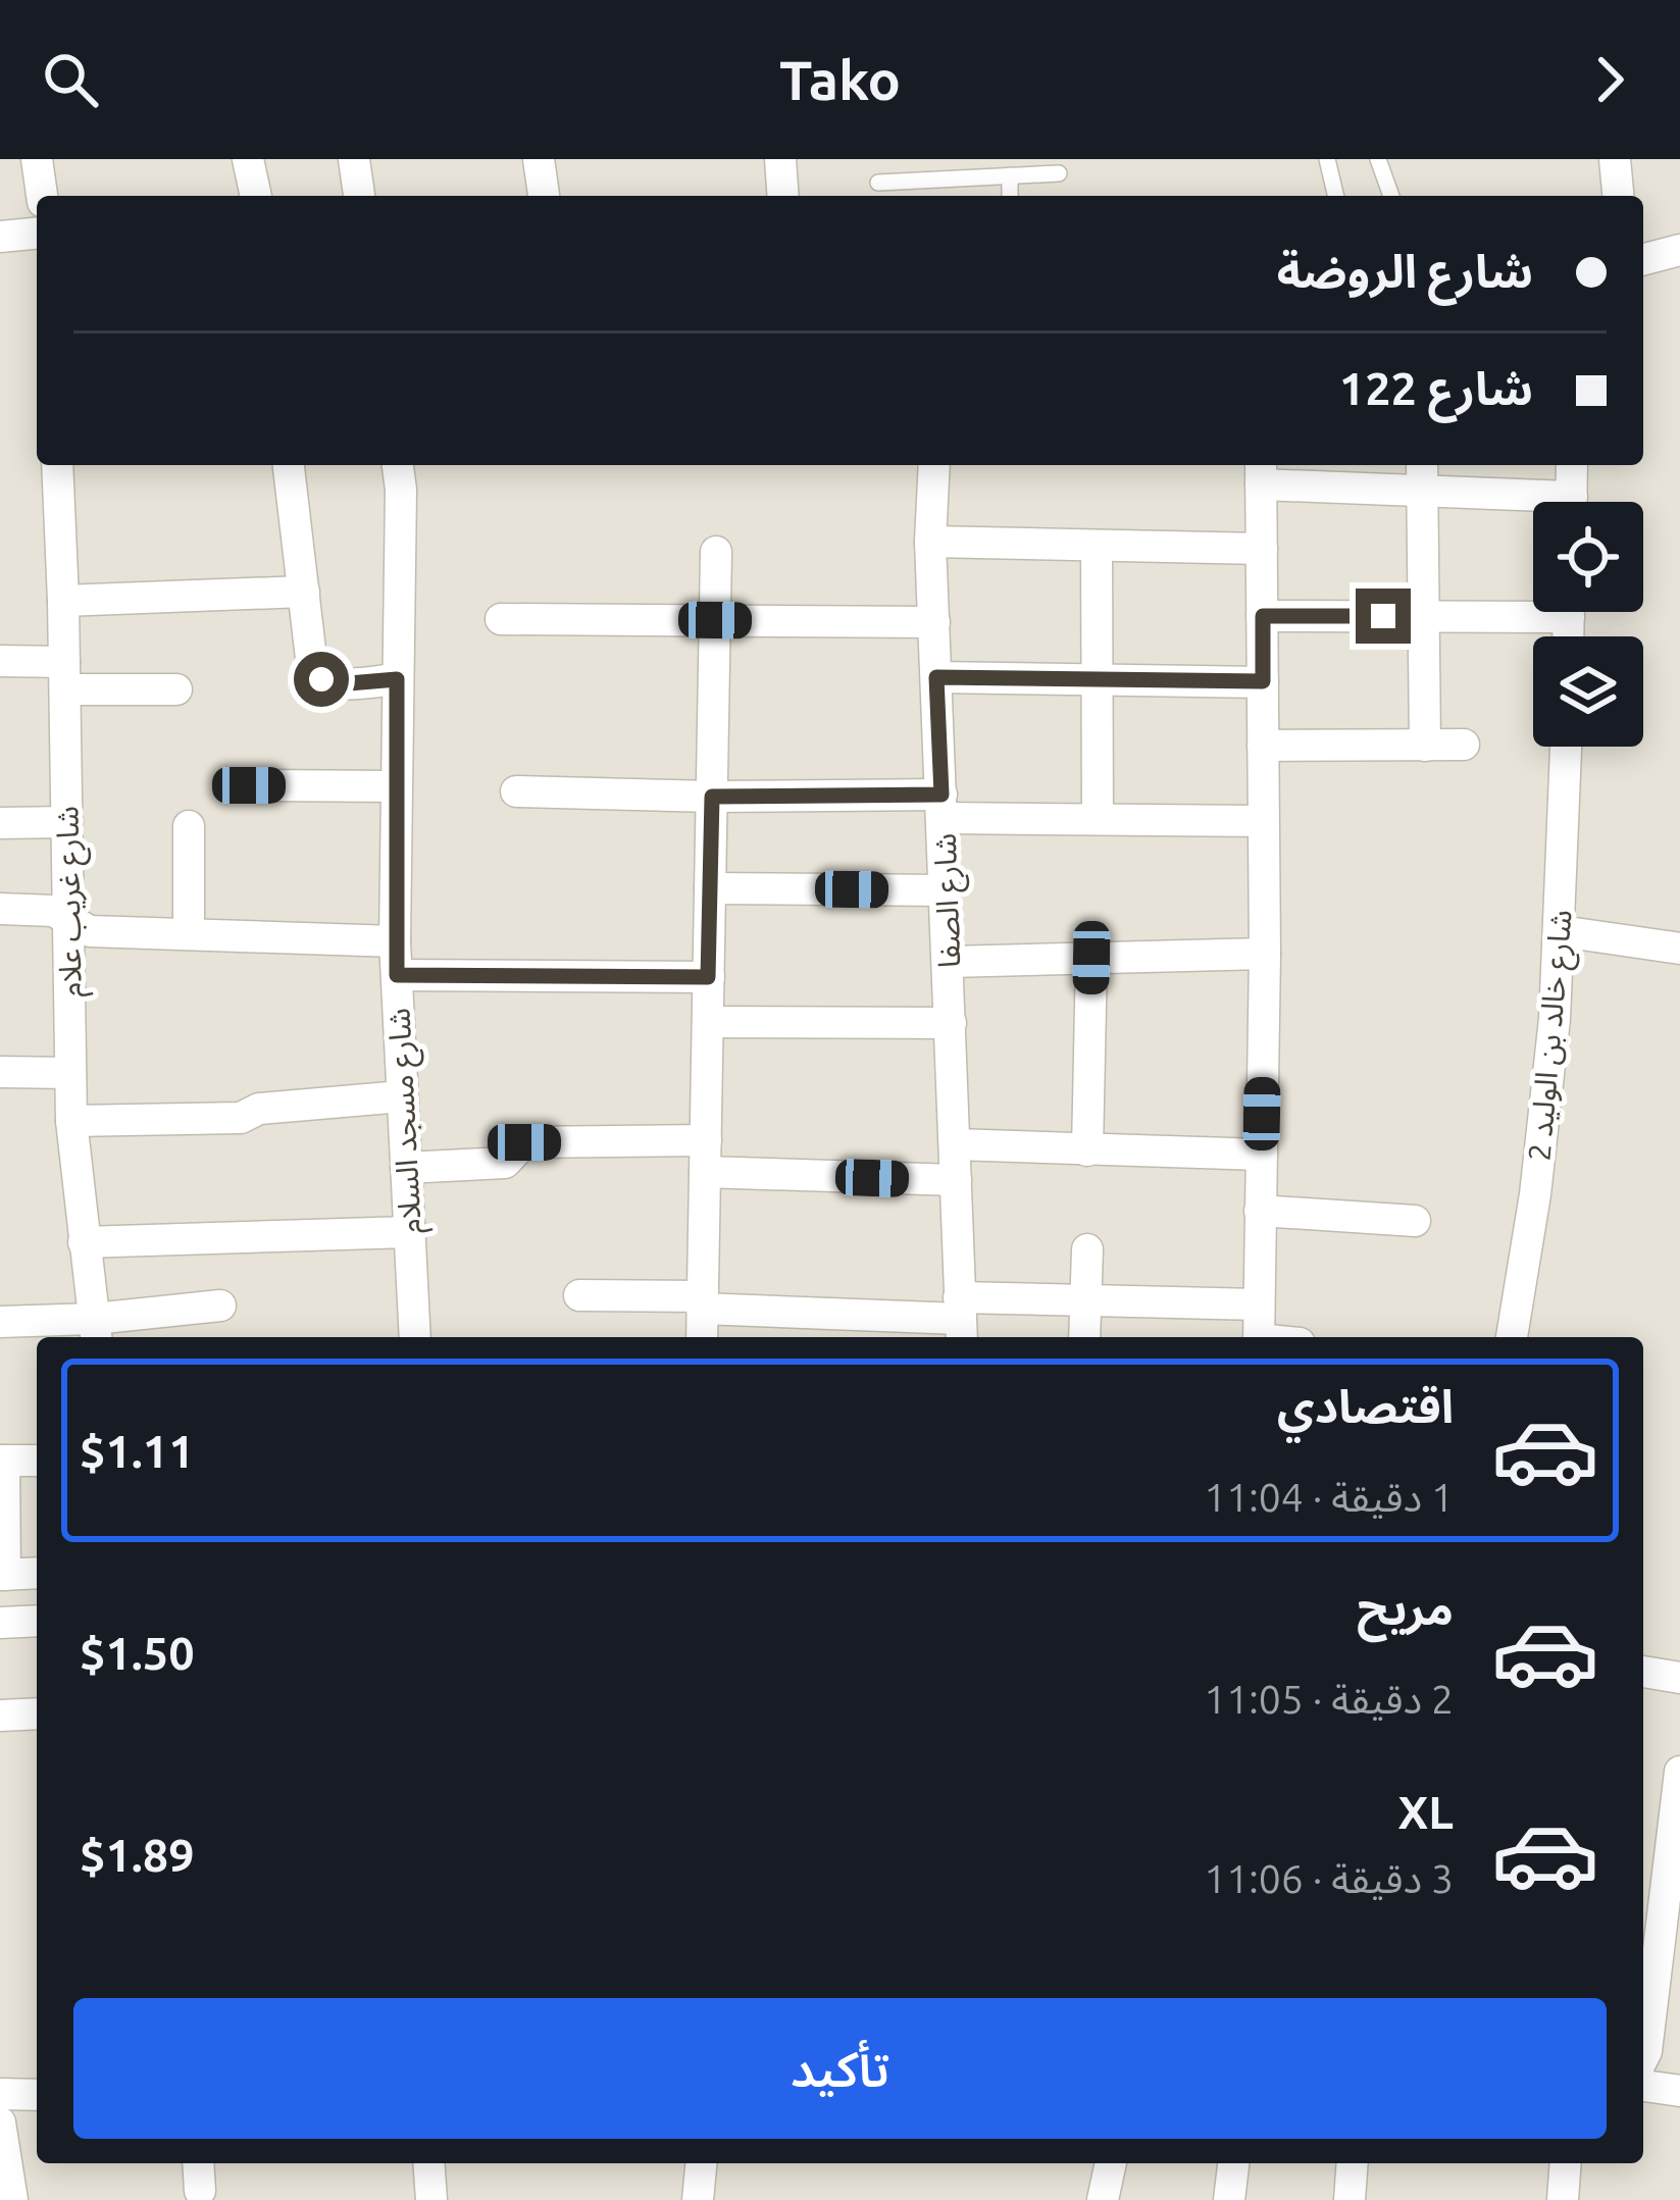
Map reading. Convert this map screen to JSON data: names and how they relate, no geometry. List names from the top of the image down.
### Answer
{
  "streets": {
    "street": [
      "شارع الصفا",
      "شارع غريب علام",
      "شارع خالد بن الوليد 2",
      "شارع مسجد السلام"
    ]
  },
  "page": {
    "header": "Tako",
    "banner": ["شارع الروضة", "شارع 122"],
    "list": [
      {
        "name": "اقتصادي",
        "note": "1 دقيقة · 11:04",
        "value": "$1.11"
      },
      {
        "name": "مريح",
        "note": "2 دقيقة · 11:05",
        "value": "$1.50"
      },
      {
        "name": "XL",
        "note": "3 دقيقة · 11:06",
        "value": "$1.89"
      }
    ],
    "buttons": "تأكيد"
  }
}
